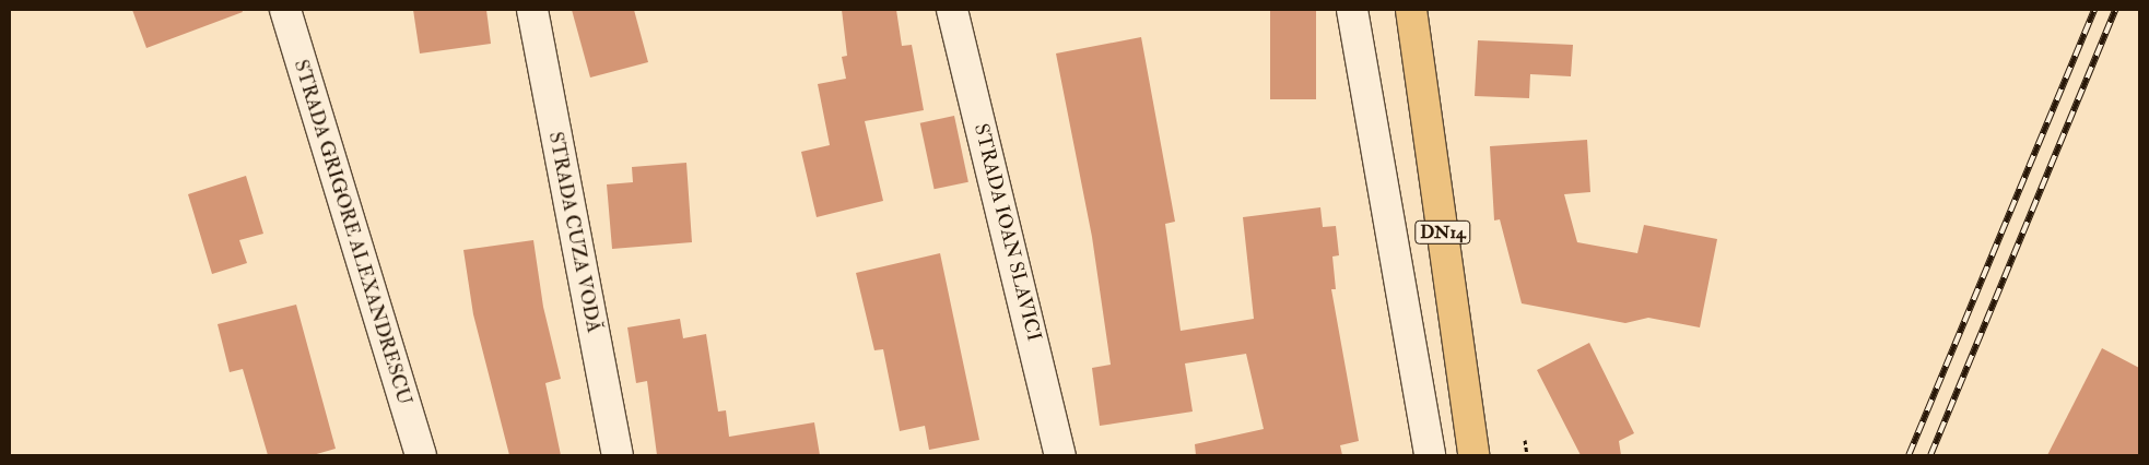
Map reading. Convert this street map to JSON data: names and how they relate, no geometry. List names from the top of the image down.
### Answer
{
  "streets": {
    "main road": ["DN14"],
    "street": ["STRADA GRIGORE ALEXANDRESCU", "STRADA CUZA VODĂ", "STRADA IOAN SLAVICI"]
  }
}
